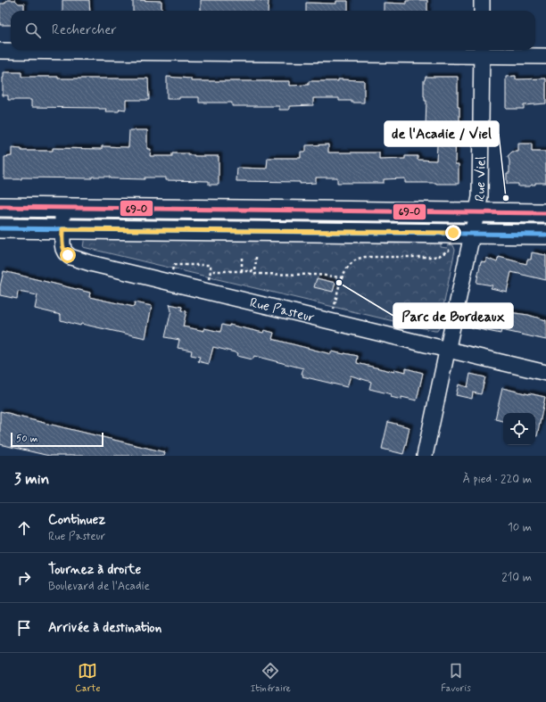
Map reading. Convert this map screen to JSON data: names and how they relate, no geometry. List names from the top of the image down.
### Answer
{
  "streets": {
    "street": ["Rue Viel", "Rue Pasteur"]
  },
  "crossings": [
    ["Rue Viel", "Rue Pasteur"]
  ],
  "places": ["de l'Acadie / Viel", "Parc de Bordeaux"],
  "lines": ["transit line 69-O"],
  "scale_bar": "50 m",
  "page": {
    "search": "Rechercher",
    "scale": "50 m",
    "heading": ["3 min", "À pied · 220 m"],
    "list": [
      ["Continuez", "Rue Pasteur", "10 m"],
      ["Tournez à droite", "Boulevard de l'Acadie", "210 m"],
      "Arrivée à destination"
    ],
    "nav": ["Carte", "Itinéraire", "Favoris"]
  }
}
